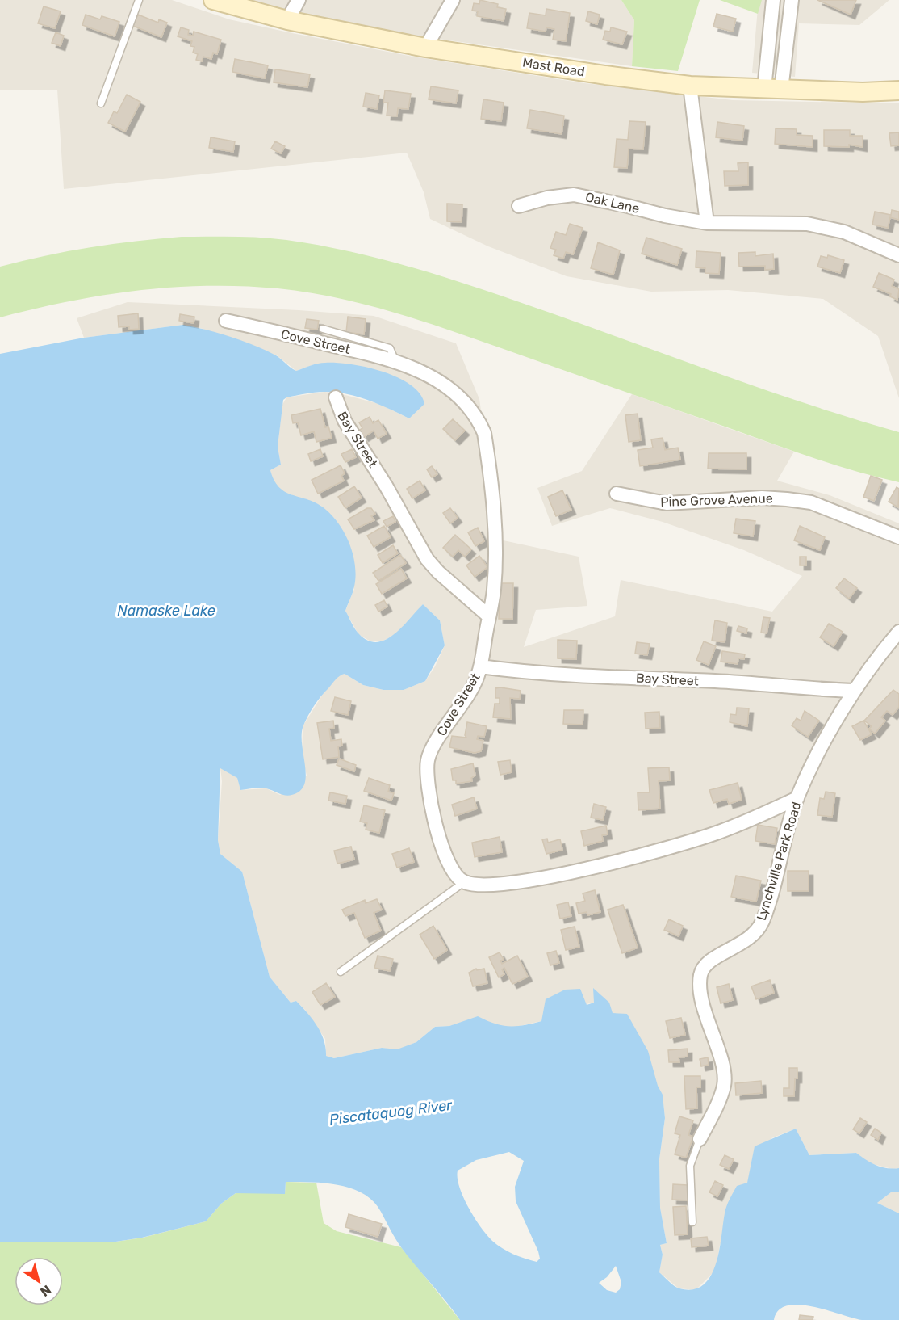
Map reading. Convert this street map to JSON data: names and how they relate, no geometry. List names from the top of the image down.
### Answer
{
  "streets": {
    "main road": ["Mast Road"],
    "street": [
      "Oak Lane",
      "Cove Street",
      "Bay Street",
      "Pine Grove Avenue",
      "Lynchville Park Road"
    ]
  },
  "crossings": [
    ["Cove Street", "Bay Street"],
    ["Bay Street", "Lynchville Park Road"]
  ],
  "water": ["Namaske Lake", "Piscataquog River"],
  "north": "bottom right"
}
